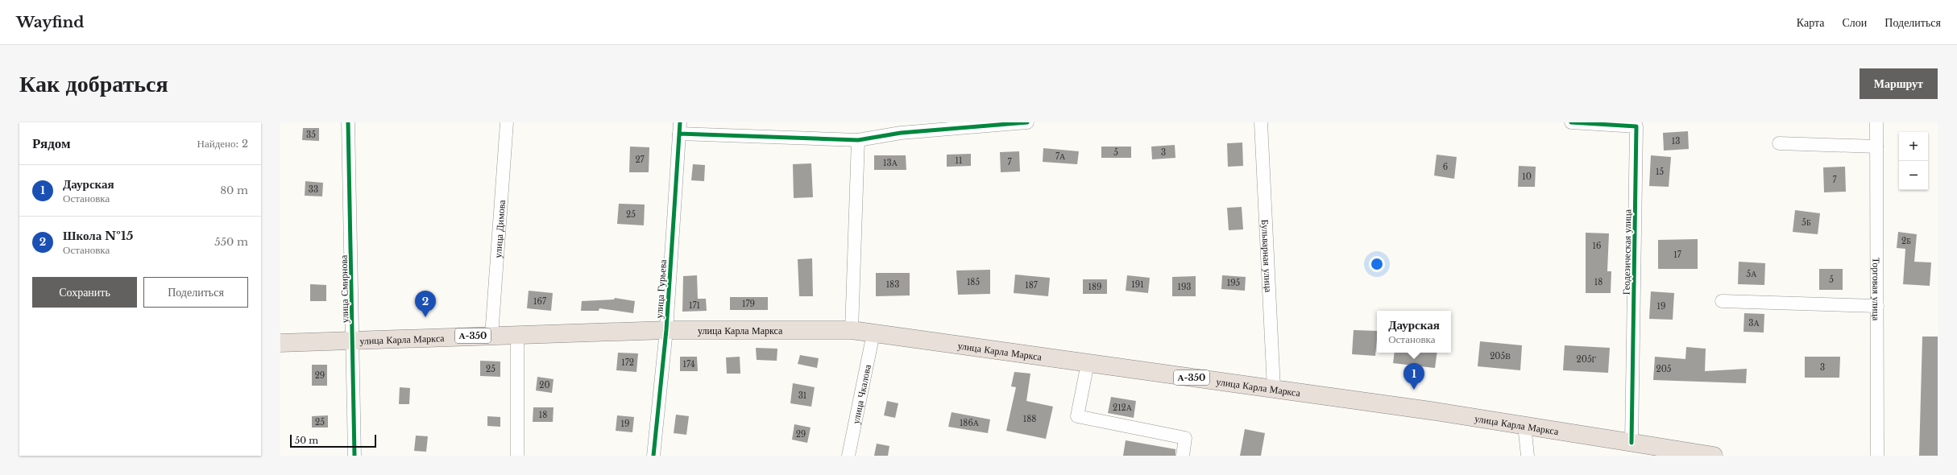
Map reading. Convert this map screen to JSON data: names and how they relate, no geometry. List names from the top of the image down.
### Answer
{
  "streets": {
    "highway": ["улица Карла Маркса", "А-350"],
    "street": [
      "улица Димова",
      "Геодезическая улица",
      "Бульварная улица",
      "улица Смирнова",
      "улица Гурьева",
      "Торговая улица",
      "улица Чкалова"
    ]
  },
  "crossings": [
    ["улица Димова", "улица Карла Маркса"],
    ["Геодезическая улица", "улица Карла Маркса"],
    ["Бульварная улица", "улица Карла Маркса"],
    ["улица Смирнова", "улица Карла Маркса"],
    ["улица Гурьева", "улица Карла Маркса"],
    ["улица Карла Маркса", "улица Чкалова"]
  ],
  "house_numbers": [
    "35",
    "13",
    "5",
    "3",
    "7А",
    "27",
    "11",
    "7",
    "13А",
    "6",
    "15",
    "10",
    "7",
    "33",
    "25",
    "5Б",
    "2Б",
    "16",
    "17",
    "5А",
    "5",
    "185",
    "18",
    "195",
    "183",
    "191",
    "187",
    "189",
    "193",
    "167",
    "179",
    "171",
    "19",
    "3А",
    "205В",
    "205Г",
    "172",
    "174",
    "3",
    "25",
    "205",
    "29",
    "20",
    "31",
    "212А",
    "18",
    "188",
    "25",
    "186А",
    "19",
    "29"
  ],
  "scale_bar": "50 m",
  "page": {
    "header": "Wayfind",
    "nav": ["Карта", "Слои", "Поделиться"],
    "buttons": [
      "Маршрут",
      ["Сохранить", "Поделиться"]
    ],
    "title": "Как добраться",
    "heading": ["Рядом", "Найдено: 2"],
    "map_buttons": ["+", "−"],
    "list": [
      {
        "mark": "1",
        "name": "Даурская",
        "note": "Остановка",
        "value": "80 m"
      },
      {
        "mark": "2",
        "name": "Школа №15",
        "note": "Остановка",
        "value": "550 m"
      }
    ],
    "pins": ["2", "1"],
    "popup": ["Даурская", "Остановка"],
    "scale": "50 m"
  }
}
